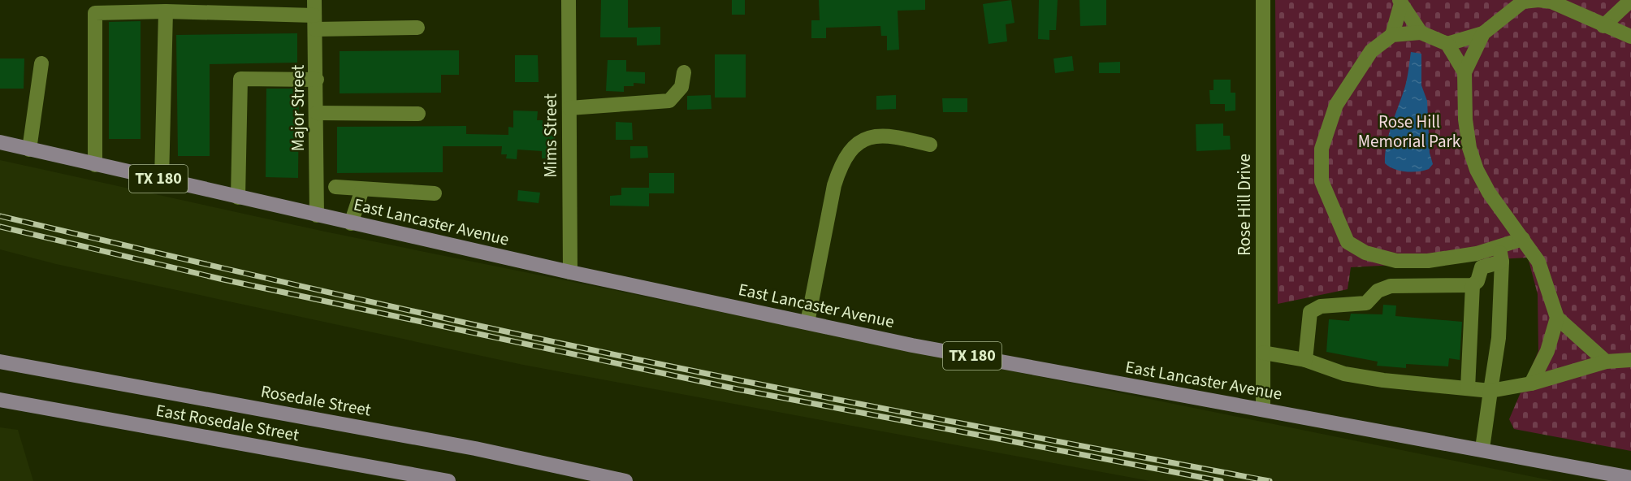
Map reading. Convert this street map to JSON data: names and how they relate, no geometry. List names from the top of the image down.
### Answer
{
  "streets": {
    "main road": [
      "TX 180",
      "East Lancaster Avenue",
      "Rosedale Street",
      "East Rosedale Street"
    ],
    "street": ["Major Street", "Mims Street", "Rose Hill Drive"]
  },
  "crossings": [
    ["Major Street", "East Lancaster Avenue"],
    ["Mims Street", "East Lancaster Avenue"],
    ["Rose Hill Drive", "East Lancaster Avenue"]
  ],
  "parks": ["Rose Hill Memorial Park"]
}
